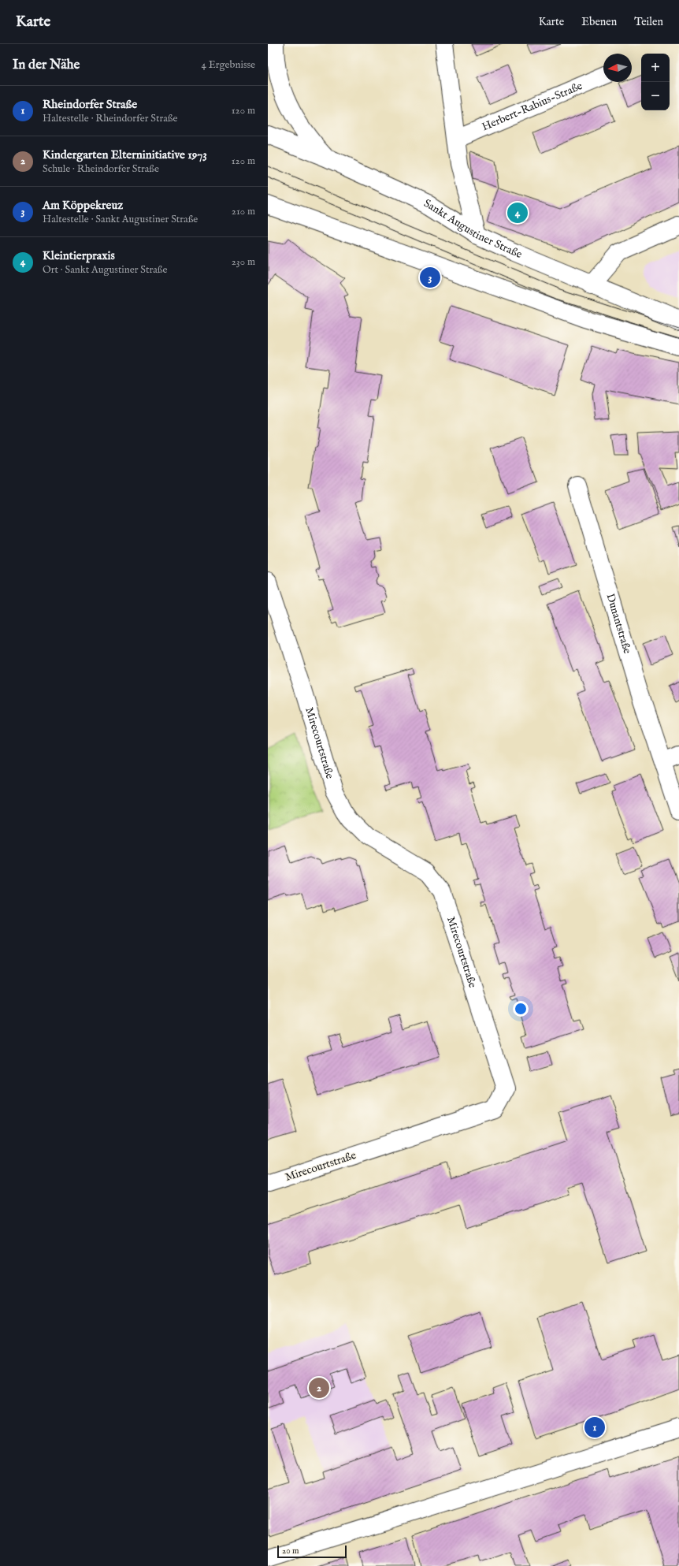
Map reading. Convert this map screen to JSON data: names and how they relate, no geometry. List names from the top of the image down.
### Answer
{
  "streets": {
    "street": [
      "Herbert-Rabius-Straße",
      "Sankt Augustiner Straße",
      "Dunantstraße",
      "Mirecourtstraße"
    ]
  },
  "scale_bar": "20 m",
  "north": "left",
  "page": {
    "header": "Karte",
    "nav": ["Karte", "Ebenen", "Teilen"],
    "heading": ["In der Nähe", "4 Ergebnisse"],
    "map_buttons": ["+", "−"],
    "list": [
      {
        "mark": "1",
        "name": "Rheindorfer Straße",
        "note": "Haltestelle · Rheindorfer Straße",
        "value": "120 m"
      },
      {
        "mark": "2",
        "name": "Kindergarten Elterninitiative 1973",
        "note": "Schule · Rheindorfer Straße",
        "value": "120 m"
      },
      {
        "mark": "3",
        "name": "Am Köppekreuz",
        "note": "Haltestelle · Sankt Augustiner Straße",
        "value": "210 m"
      },
      {
        "mark": "4",
        "name": "Kleintierpraxis",
        "note": "Ort · Sankt Augustiner Straße",
        "value": "230 m"
      }
    ],
    "pins": [
      "4",
      "3",
      "2",
      "1"
    ],
    "scale": "20 m"
  }
}
